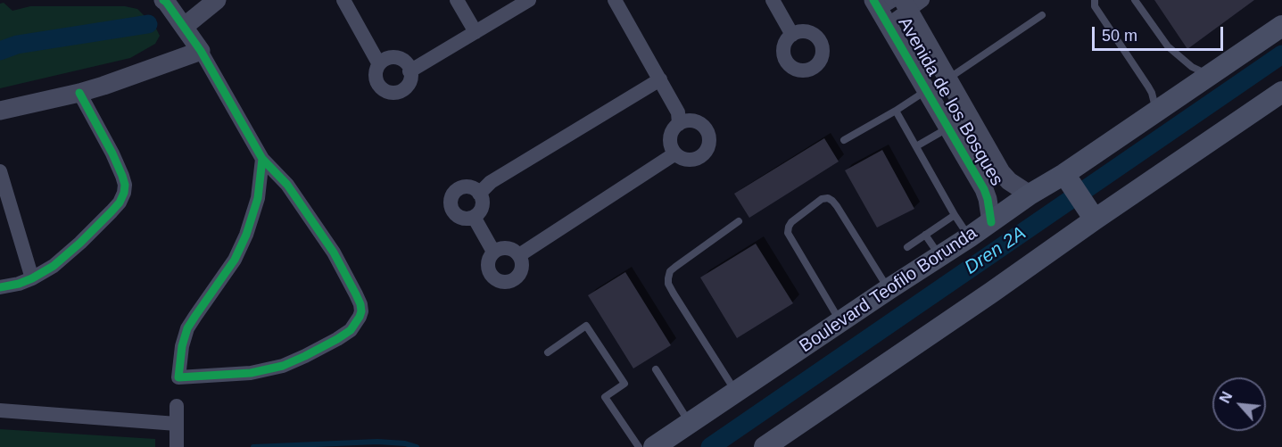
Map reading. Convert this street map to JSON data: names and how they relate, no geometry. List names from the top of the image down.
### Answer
{
  "streets": {
    "main road": ["Boulevard Teofilo Borunda"],
    "street": ["Avenida de los Bosques"]
  },
  "crossings": [
    ["Avenida de los Bosques", "Boulevard Teofilo Borunda"]
  ],
  "water": ["Dren 2A"],
  "scale_bar": "50 m",
  "north": "top left"
}
